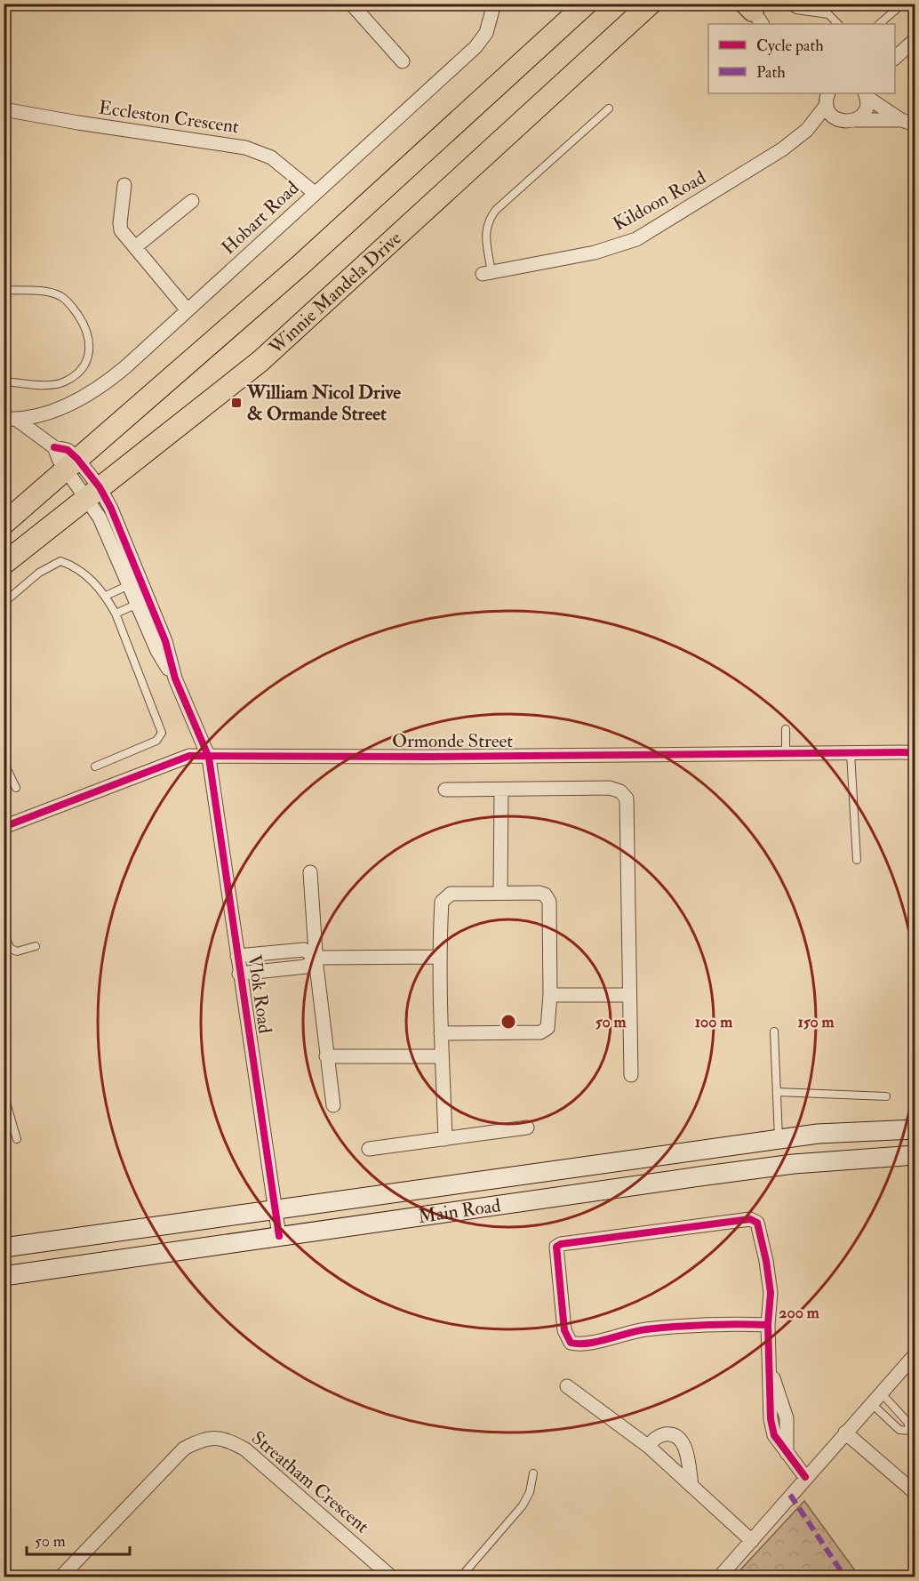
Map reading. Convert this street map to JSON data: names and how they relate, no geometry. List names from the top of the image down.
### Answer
{
  "streets": {
    "main road": ["Winnie Mandela Drive", "Main Road"],
    "street": [
      "Eccleston Crescent",
      "Kildoon Road",
      "Hobart Road",
      "Ormonde Street",
      "Vlok Road",
      "Streatham Crescent"
    ]
  },
  "crossings": [
    ["Eccleston Crescent", "Hobart Road"],
    ["Ormonde Street", "Vlok Road"],
    ["Vlok Road", "Main Road"]
  ],
  "places": {
    "transit": ["William Nicol Drive & Ormande Street"]
  },
  "legend": ["Cycle path", "Path"],
  "scale_bar": "50 m",
  "rings": [
    "50 m",
    "100 m",
    "150 m",
    "200 m"
  ]
}
